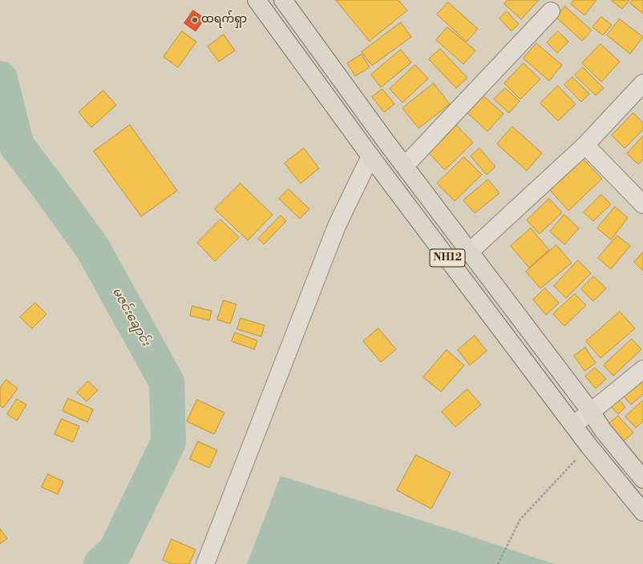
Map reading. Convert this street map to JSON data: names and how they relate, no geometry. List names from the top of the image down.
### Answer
{
  "streets": {
    "highway": ["NH12"]
  },
  "water": ["မဇင်းချောင်း"],
  "places": ["ထရက်ရှာ"]
}
